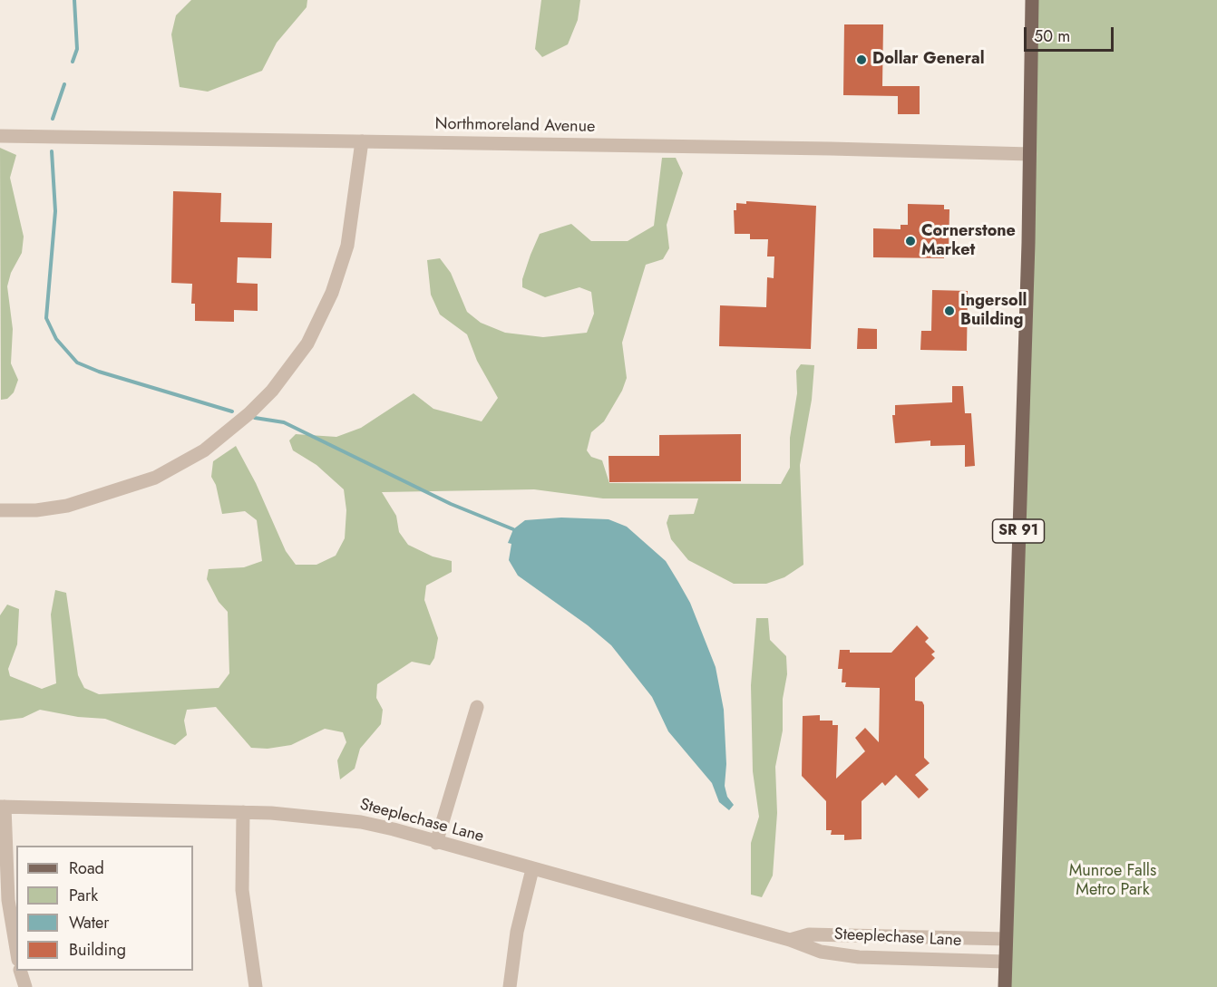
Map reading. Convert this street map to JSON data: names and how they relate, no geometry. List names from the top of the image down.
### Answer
{
  "streets": {
    "main road": ["SR 91"],
    "street": ["Northmoreland Avenue", "Steeplechase Lane"]
  },
  "crossings": [
    ["Northmoreland Avenue", "SR 91"],
    ["SR 91", "Steeplechase Lane"]
  ],
  "parks": ["Munroe Falls Metro Park"],
  "places": ["Dollar General", "Cornerstone Market", "Ingersoll Building"],
  "legend": [
    "Road",
    "Park",
    "Water",
    "Building"
  ],
  "scale_bar": "50 m"
}
